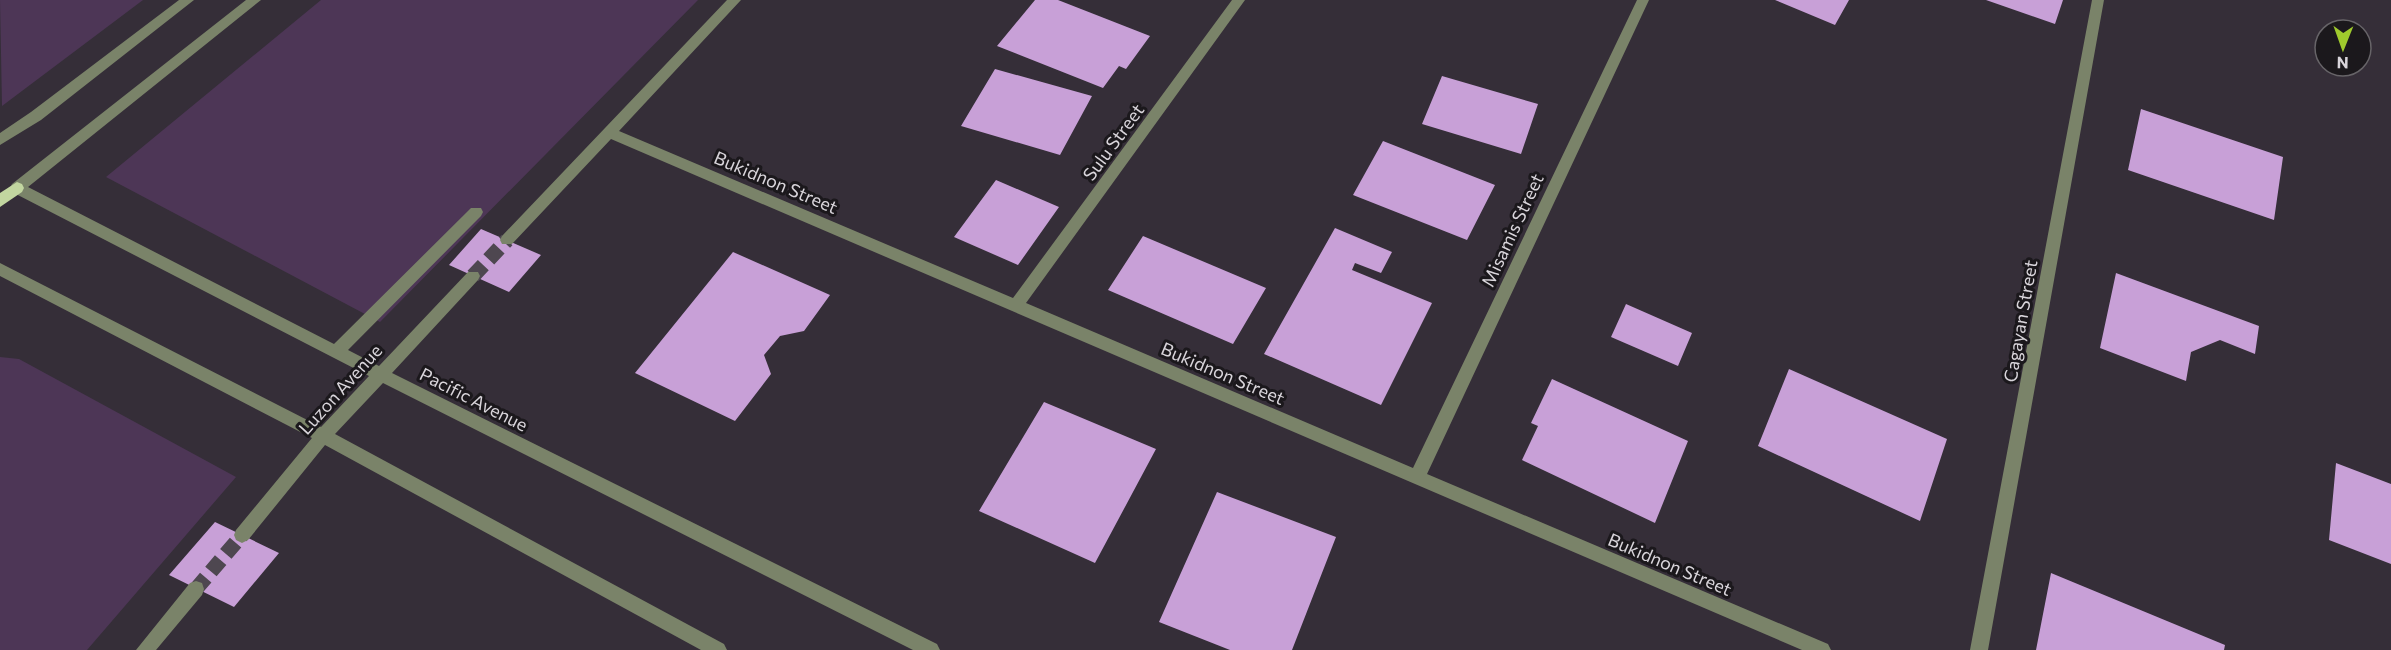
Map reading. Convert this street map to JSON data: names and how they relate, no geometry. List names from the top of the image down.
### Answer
{
  "streets": {
    "main road": ["Pacific Avenue"],
    "street": [
      "Sulu Street",
      "Bukidnon Street",
      "Misamis Street",
      "Cagayan Street",
      "Luzon Avenue"
    ]
  },
  "crossings": [
    ["Sulu Street", "Bukidnon Street"],
    ["Bukidnon Street", "Misamis Street"],
    ["Luzon Avenue", "Pacific Avenue"]
  ],
  "north": "bottom"
}
